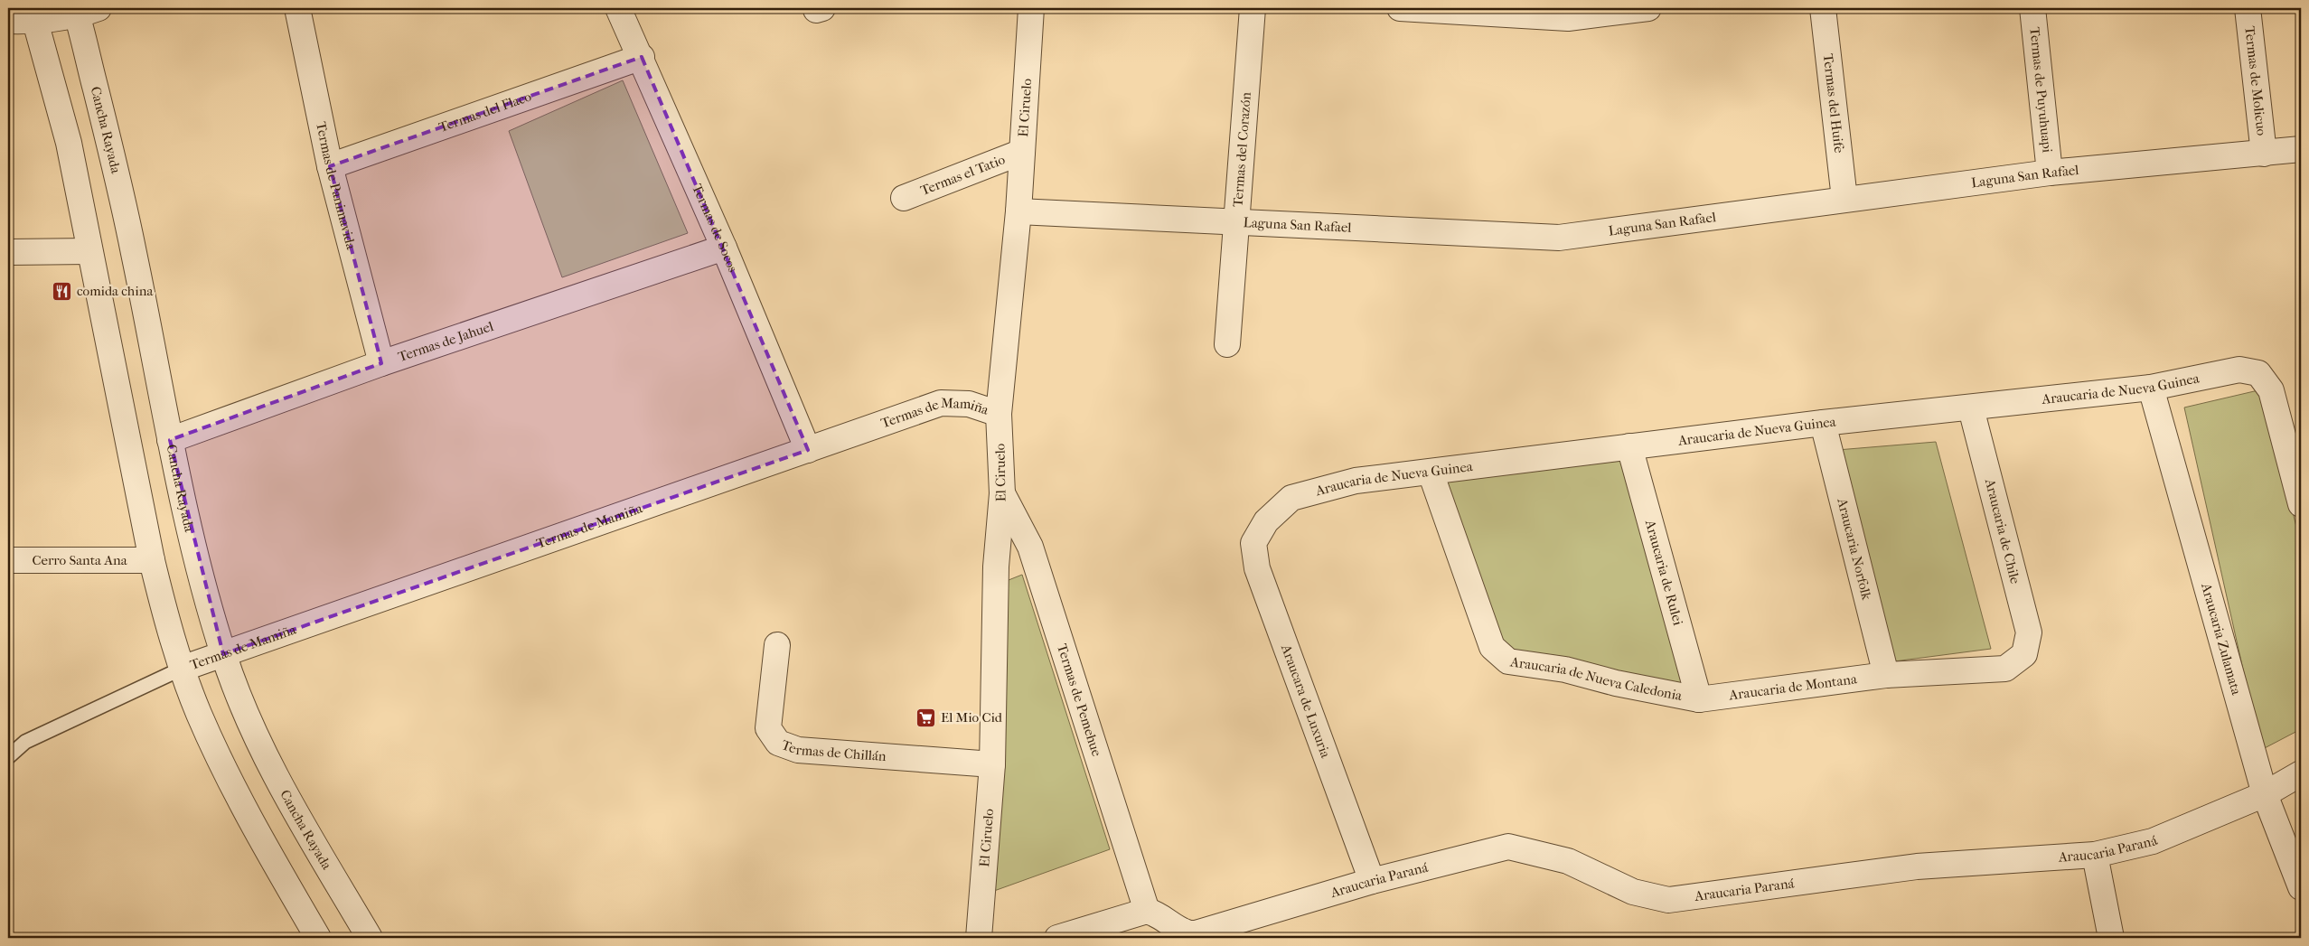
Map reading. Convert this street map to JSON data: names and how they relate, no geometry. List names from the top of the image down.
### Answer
{
  "streets": {
    "street": [
      "Termas de Molicuo",
      "Termas de Puyuhuapi",
      "Termas del Huife",
      "El Ciruelo",
      "Termas del Flaco",
      "Cancha Rayada",
      "Termas del Corazón",
      "Termas el Tatio",
      "Laguna San Rafael",
      "Termas de Panimavida",
      "Termas de Socos",
      "Termas de Jahuel",
      "Araucaria de Nueva Guinea",
      "Termas de Mamiña",
      "Araucaria de Chile",
      "Araucaria Norfolk",
      "Cerro Santa Ana",
      "Araucaria de Rulei",
      "Araucaria Zulamata",
      "Araucaria de Nueva Caledonia",
      "Araucaria de Montana",
      "Termas de Pemehue",
      "Araucara de Luxuria",
      "Termas de Chillán",
      "Araucaria Paraná"
    ]
  },
  "crossings": [
    ["Termas de Molicuo", "Laguna San Rafael"],
    ["Termas de Puyuhuapi", "Laguna San Rafael"],
    ["Termas del Huife", "Laguna San Rafael"],
    ["El Ciruelo", "Termas el Tatio"],
    ["El Ciruelo", "Laguna San Rafael"],
    ["El Ciruelo", "Termas de Mamiña"],
    ["El Ciruelo", "Termas de Pemehue"],
    ["El Ciruelo", "Termas de Chillán"],
    ["Termas del Flaco", "Termas de Panimavida"],
    ["Termas del Flaco", "Termas de Socos"],
    ["Cancha Rayada", "Termas de Jahuel"],
    ["Cancha Rayada", "Termas de Mamiña"],
    ["Termas del Corazón", "Laguna San Rafael"],
    ["Termas de Panimavida", "Termas de Jahuel"],
    ["Termas de Socos", "Termas de Jahuel"],
    ["Termas de Socos", "Termas de Mamiña"],
    ["Araucaria de Nueva Guinea", "Araucaria de Chile"],
    ["Araucaria de Nueva Guinea", "Araucaria Norfolk"],
    ["Araucaria de Nueva Guinea", "Araucaria de Rulei"],
    ["Araucaria de Nueva Guinea", "Araucaria Zulamata"],
    ["Araucaria de Nueva Guinea", "Araucaria de Nueva Caledonia"],
    ["Araucaria de Nueva Guinea", "Araucara de Luxuria"],
    ["Araucaria de Chile", "Araucaria de Montana"],
    ["Araucaria Norfolk", "Araucaria de Montana"],
    ["Araucaria de Rulei", "Araucaria de Nueva Caledonia"],
    ["Araucaria de Rulei", "Araucaria de Montana"],
    ["Araucaria Zulamata", "Araucaria Paraná"],
    ["Araucaria de Nueva Caledonia", "Araucaria de Montana"],
    ["Termas de Pemehue", "Araucaria Paraná"],
    ["Araucara de Luxuria", "Araucaria Paraná"]
  ],
  "places": {
    "restaurant": ["comida china"],
    "supermarket": ["El Mio Cid"]
  }
}
